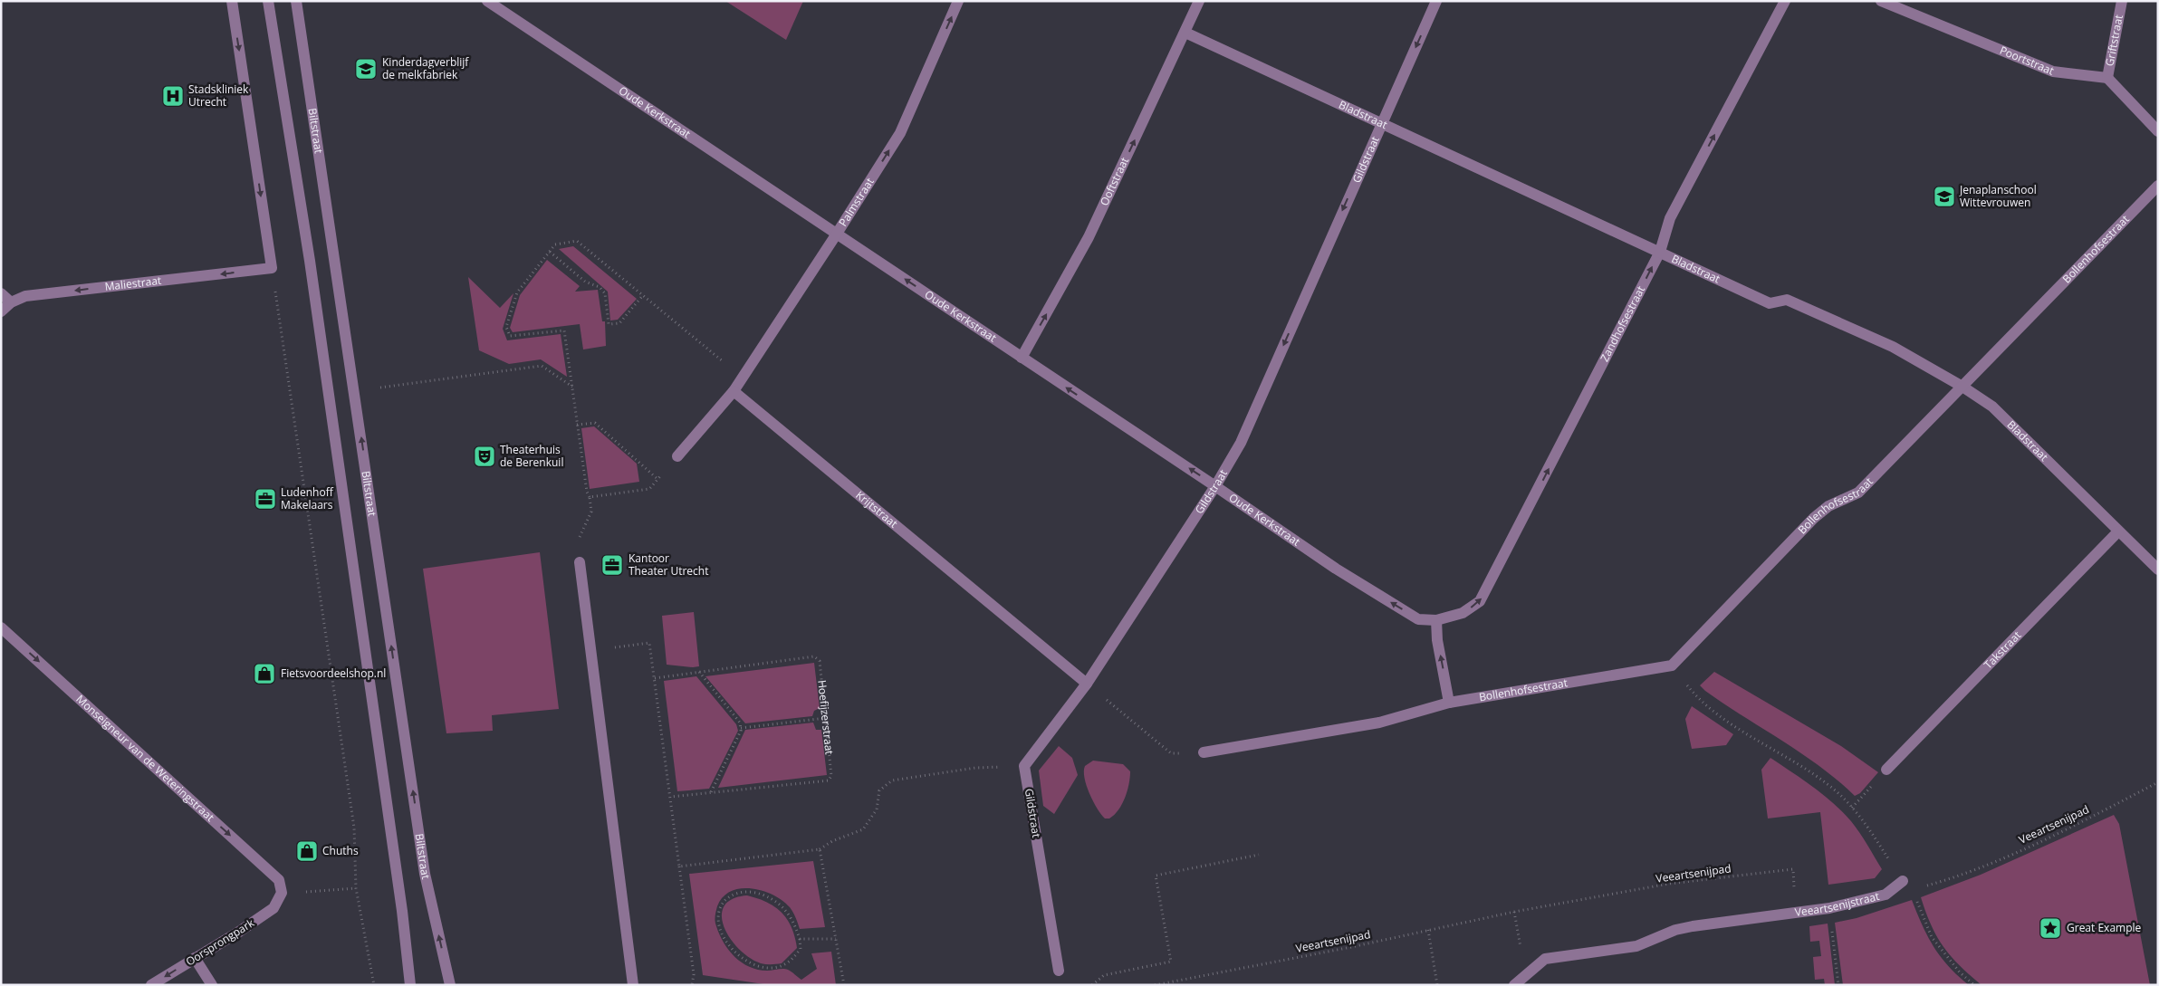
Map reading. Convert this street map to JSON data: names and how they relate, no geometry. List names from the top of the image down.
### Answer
{
  "streets": {
    "street": [
      "Griftstraat",
      "Poortstraat",
      "Oude Kerkstraat",
      "Bladstraat",
      "Biltstraat",
      "Gildstraat",
      "Ooftstraat",
      "Palmstraat",
      "Bollenhofsestraat",
      "Maliestraat",
      "Zandhofsestraat",
      "Krijtstraat",
      "Takstraat",
      "Monseigneur van de Weteringstraat",
      "Veeartsenijstraat",
      "Oorsprongpark"
    ],
    "path": ["Hoefijzerstraat", "Veeartsenijpad"]
  },
  "crossings": [
    ["Griftstraat", "Poortstraat"],
    ["Oude Kerkstraat", "Gildstraat"],
    ["Oude Kerkstraat", "Ooftstraat"],
    ["Oude Kerkstraat", "Palmstraat"],
    ["Oude Kerkstraat", "Zandhofsestraat"],
    ["Bladstraat", "Gildstraat"],
    ["Bladstraat", "Ooftstraat"],
    ["Bladstraat", "Bollenhofsestraat"],
    ["Bladstraat", "Zandhofsestraat"],
    ["Bladstraat", "Takstraat"],
    ["Gildstraat", "Krijtstraat"],
    ["Palmstraat", "Krijtstraat"],
    ["Monseigneur van de Weteringstraat", "Oorsprongpark"],
    ["Veeartsenijpad", "Veeartsenijstraat"]
  ],
  "one_way": [
    "Oude Kerkstraat",
    "Gildstraat",
    "Ooftstraat",
    "Palmstraat",
    "Maliestraat",
    "Zandhofsestraat",
    "Monseigneur van de Weteringstraat"
  ],
  "places": {
    "school or university": ["Kinderdagverblijf de melkfabriek", "Jenaplanschool Wittevrouwen"],
    "hospital": ["Stadskliniek Utrecht"],
    "theatre": ["Theaterhuis de Berenkuil"],
    "office": ["Ludenhoff Makelaars", "Kantoor Theater Utrecht"],
    "shop": ["Fietsvoordeelshop.nl", "Chuths"],
    "place": ["Great Example"]
  }
}
